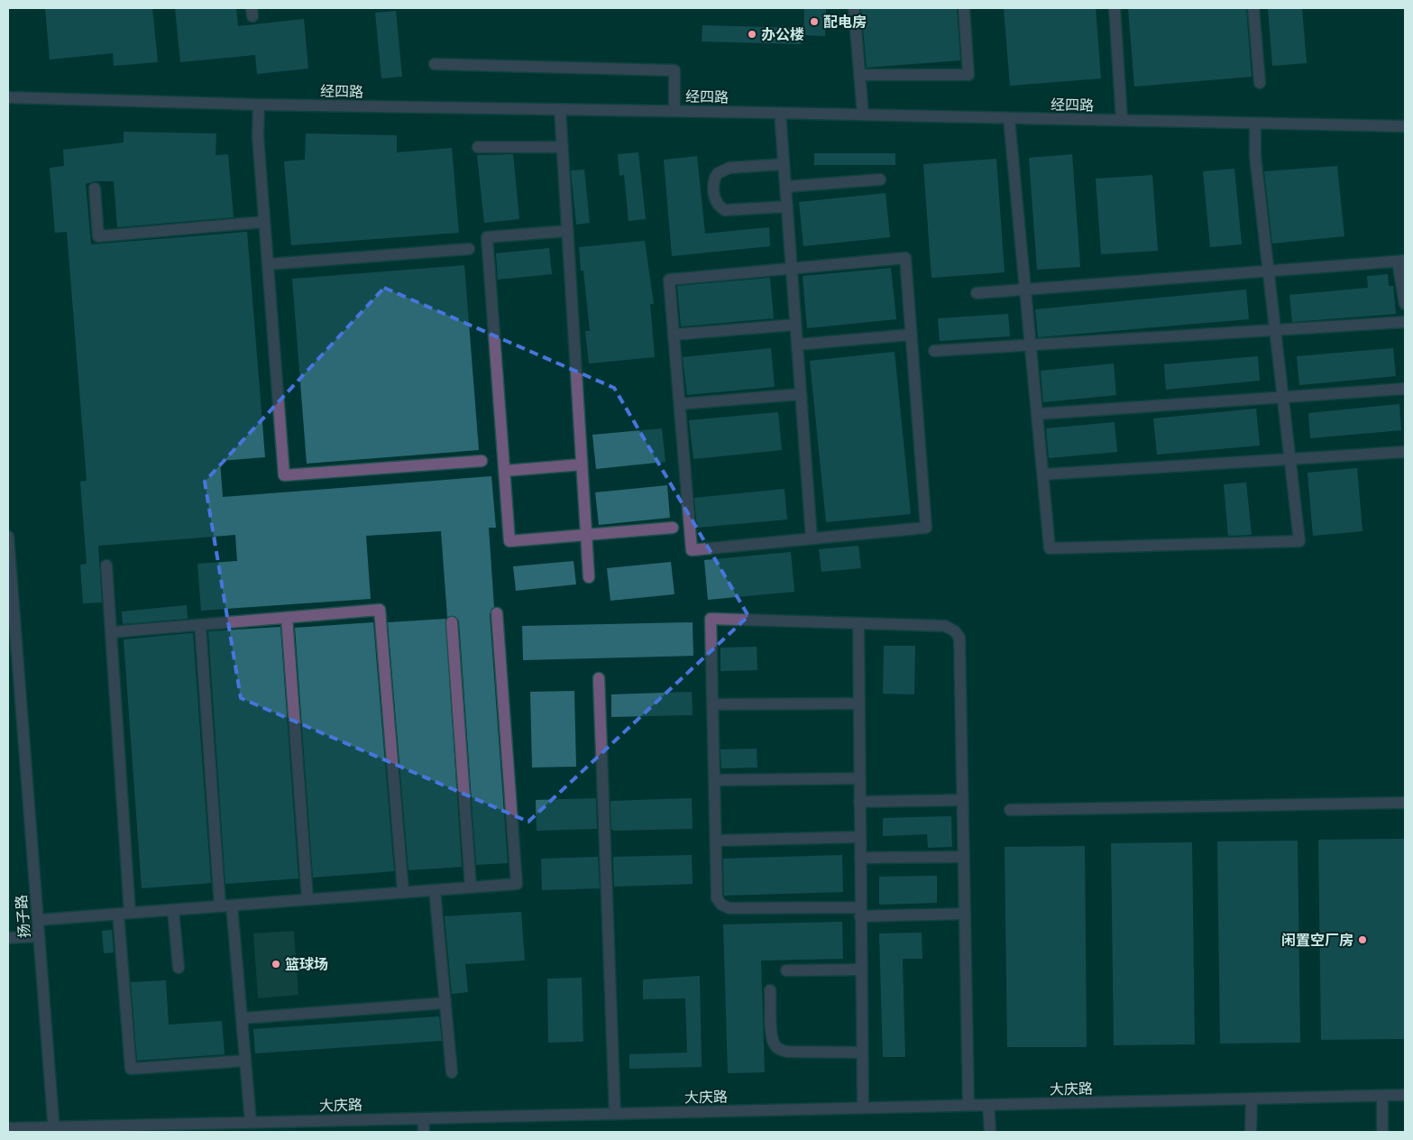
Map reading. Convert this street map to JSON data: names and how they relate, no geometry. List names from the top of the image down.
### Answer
{
  "streets": {
    "street": ["经四路", "扬子路", "大庆路"]
  },
  "crossings": [
    ["扬子路", "大庆路"]
  ],
  "places": [
    "配电房",
    "办公楼",
    "闲置空厂房",
    "篮球场"
  ]
}
